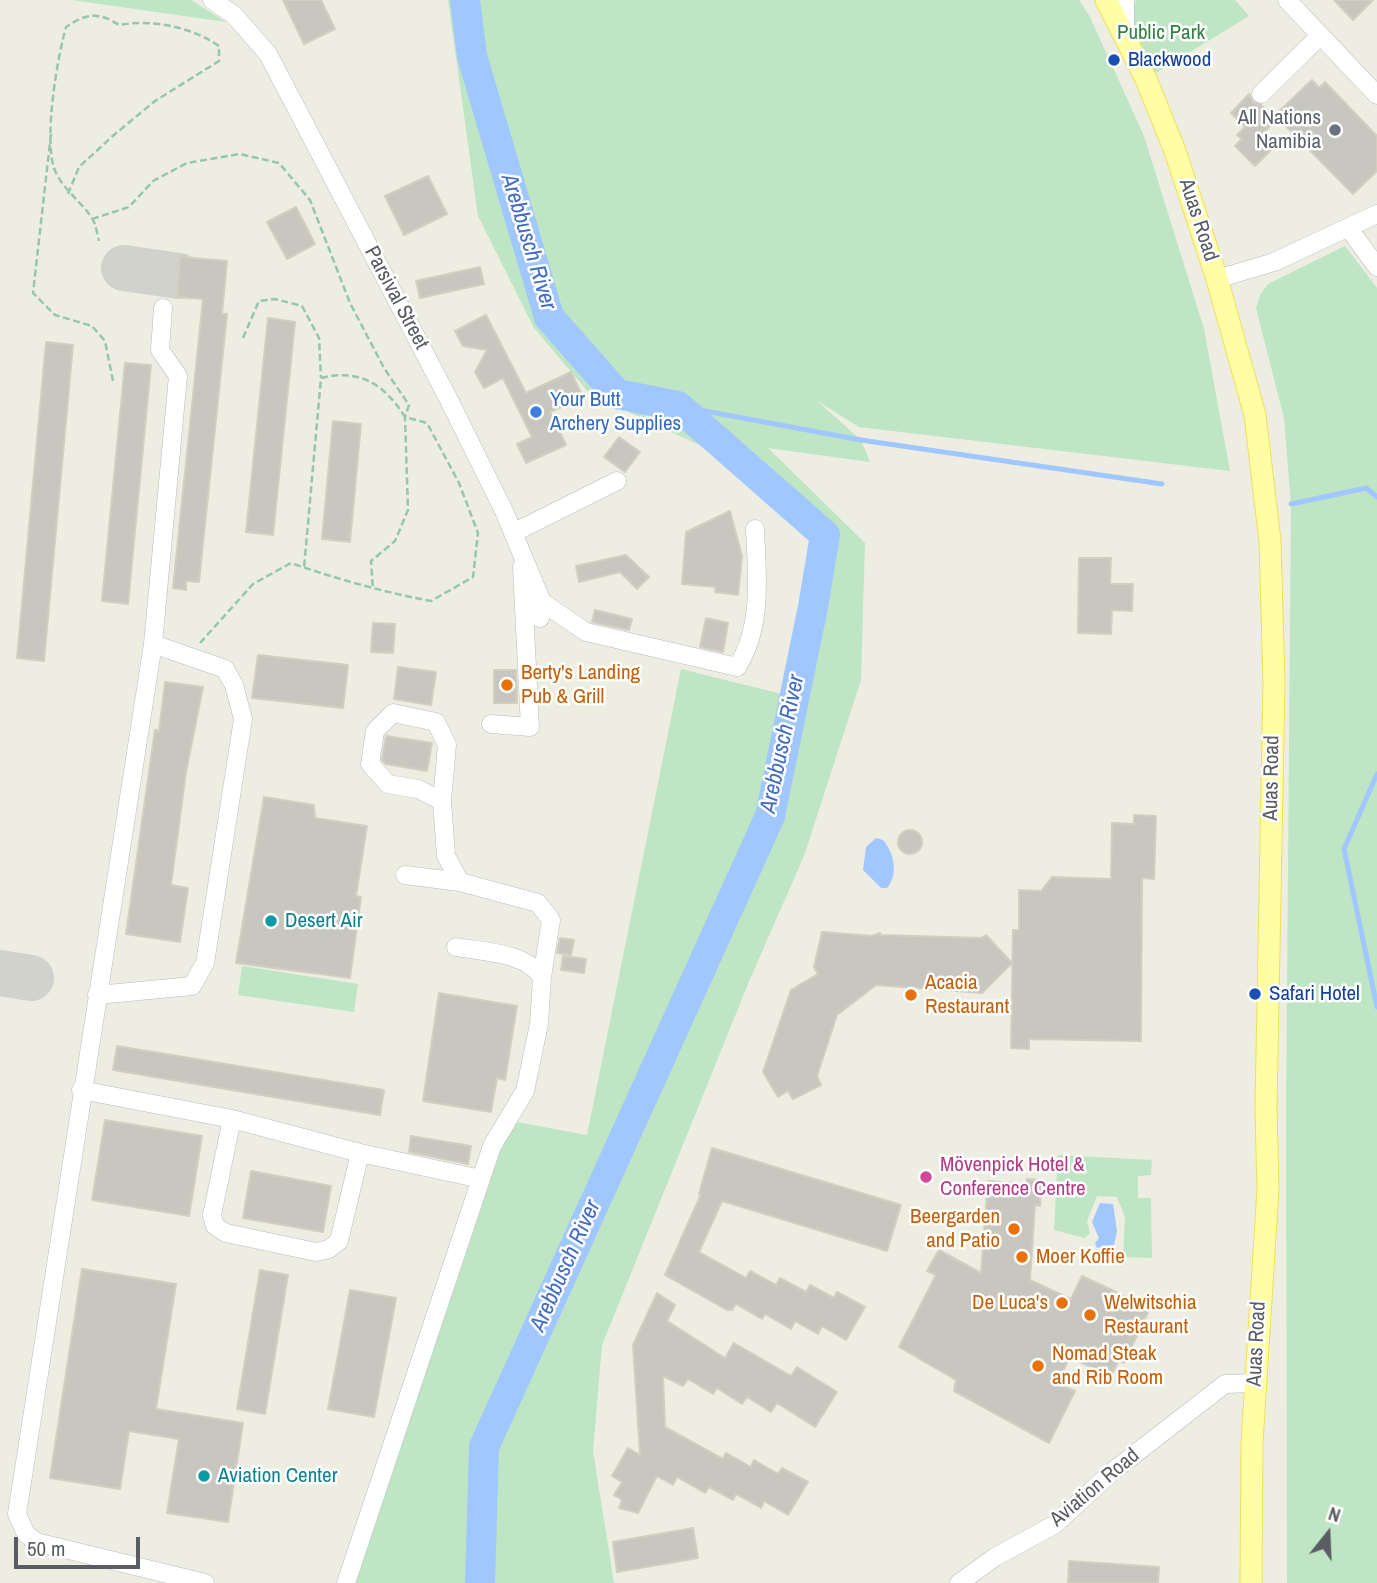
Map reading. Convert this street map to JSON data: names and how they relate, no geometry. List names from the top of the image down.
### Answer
{
  "streets": {
    "main road": ["Auas Road"],
    "street": ["Parsival Street", "Aviation Road"]
  },
  "crossings": [
    ["Auas Road", "Aviation Road"]
  ],
  "water": ["Arebbusch River"],
  "parks": ["Public Park"],
  "places": [
    "Blackwood",
    "All Nations Namibia",
    "Your Butt Archery Supplies",
    "Berty's Landing Pub & Grill",
    "Desert Air",
    "Safari Hotel",
    "Acacia Restaurant",
    "Mövenpick Hotel & Conference Centre",
    "Beergarden and Patio",
    "Moer Koffie",
    "De Luca's",
    "Welwitschia Restaurant",
    "Nomad Steak and Rib Room",
    "Aviation Center"
  ],
  "scale_bar": "50 m",
  "north": "top"
}
